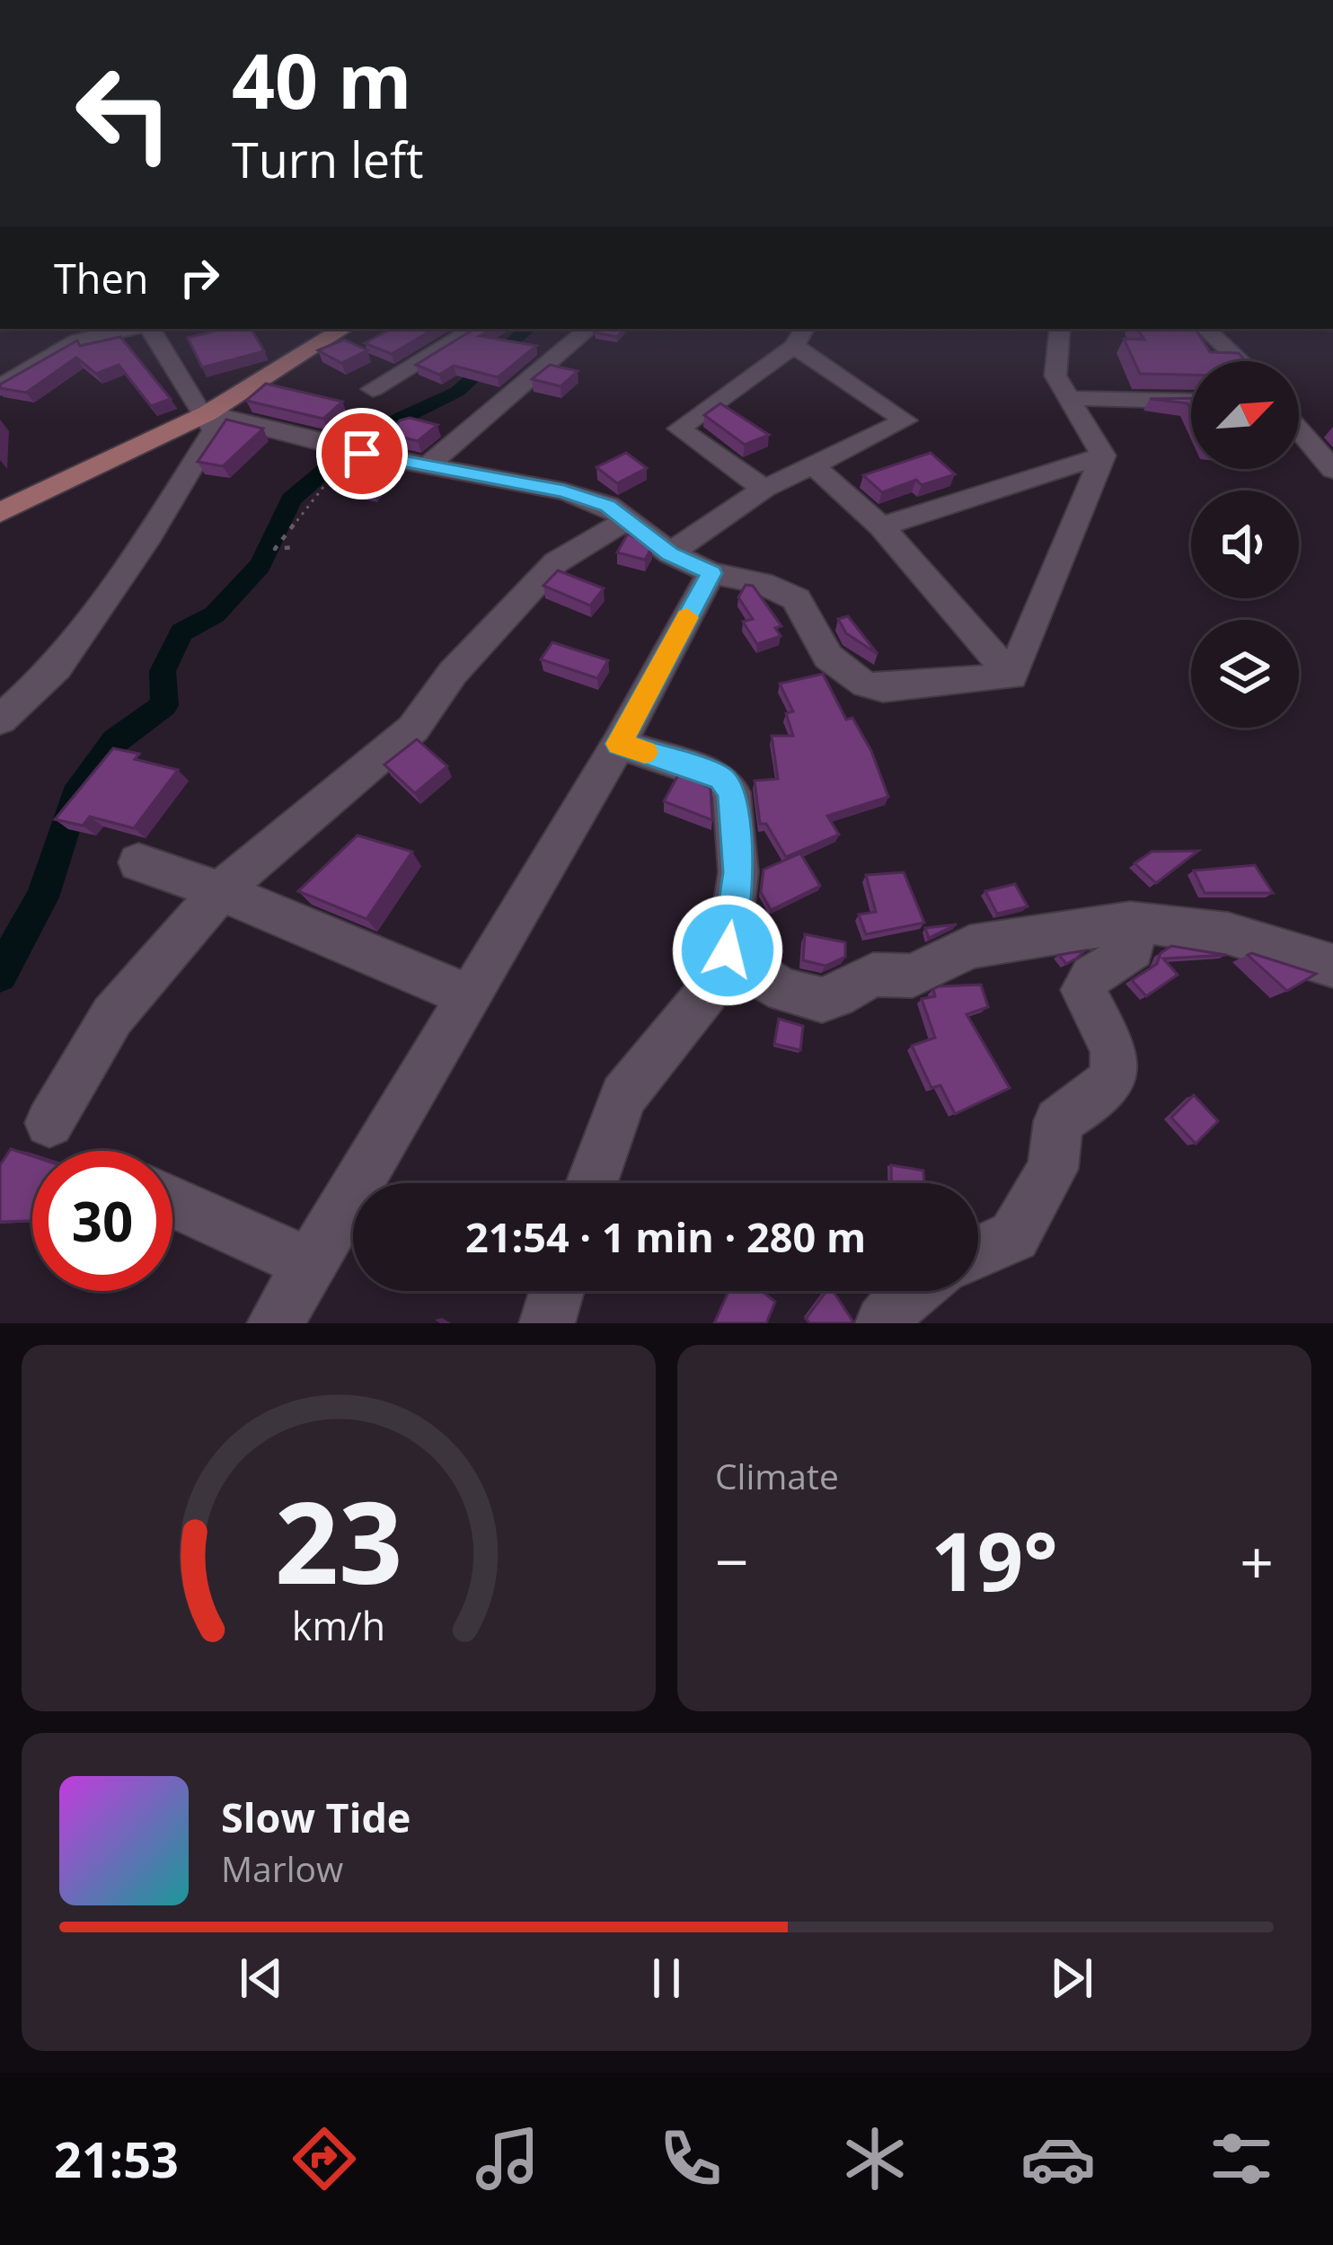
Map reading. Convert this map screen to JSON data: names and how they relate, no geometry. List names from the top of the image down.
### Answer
{
  "north": "top right",
  "page": {
    "turn": ["40 m", "Turn left"],
    "then": "Then",
    "limit": "30",
    "trip": "21:54 · 1 min · 280 m",
    "tile": "Climate",
    "heat": ["−", "19°", "+"],
    "song": ["Slow Tide", "Marlow"],
    "tabs": "21:53",
    "gauge": ["23", "km/h"]
  }
}
